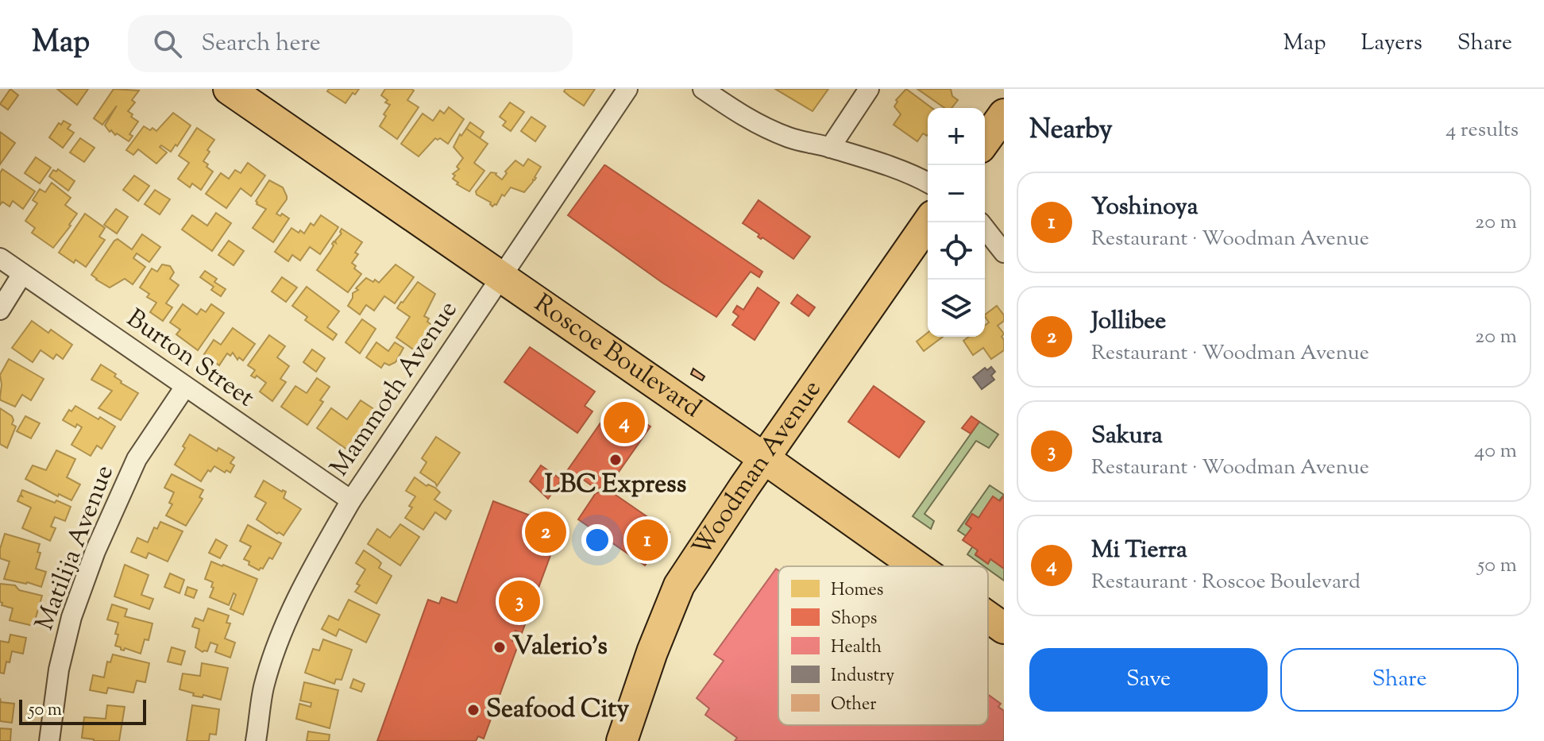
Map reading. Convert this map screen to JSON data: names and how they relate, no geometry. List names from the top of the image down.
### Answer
{
  "streets": {
    "main road": ["Roscoe Boulevard", "Woodman Avenue"],
    "street": ["Burton Street", "Mammoth Avenue", "Matilija Avenue"]
  },
  "crossings": [
    ["Roscoe Boulevard", "Mammoth Avenue"],
    ["Roscoe Boulevard", "Woodman Avenue"],
    ["Burton Street", "Mammoth Avenue"],
    ["Burton Street", "Matilija Avenue"]
  ],
  "places": ["LBC Express", "Valerio's", "Seafood City"],
  "legend": [
    "Homes",
    "Shops",
    "Health",
    "Industry",
    "Other"
  ],
  "scale_bar": "50 m",
  "page": {
    "header": "Map",
    "search": "Search here",
    "nav": ["Map", "Layers", "Share"],
    "heading": ["Nearby", "4 results"],
    "map_buttons": ["+", "−"],
    "list": [
      {
        "mark": "1",
        "name": "Yoshinoya",
        "note": "Restaurant · Woodman Avenue",
        "value": "20 m"
      },
      {
        "mark": "2",
        "name": "Jollibee",
        "note": "Restaurant · Woodman Avenue",
        "value": "20 m"
      },
      {
        "mark": "3",
        "name": "Sakura",
        "note": "Restaurant · Woodman Avenue",
        "value": "40 m"
      },
      {
        "mark": "4",
        "name": "Mi Tierra",
        "note": "Restaurant · Roscoe Boulevard",
        "value": "50 m"
      }
    ],
    "pins": [
      "4",
      "2",
      "1",
      "3"
    ],
    "buttons": ["Save", "Share"],
    "scale": "50 m"
  }
}
